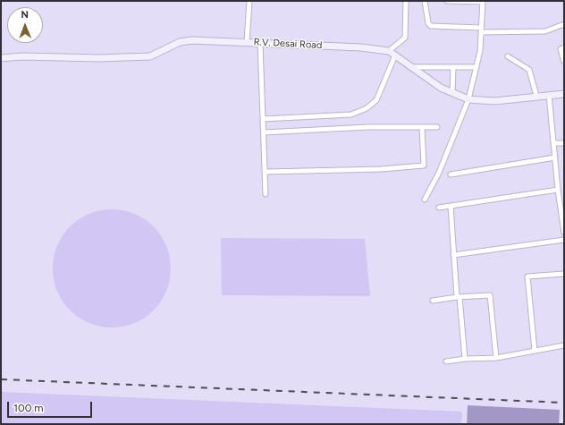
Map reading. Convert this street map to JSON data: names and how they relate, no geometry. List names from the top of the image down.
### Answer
{
  "streets": {
    "street": ["R.V. Desai Road"]
  },
  "scale_bar": "100 m",
  "north": "top"
}
